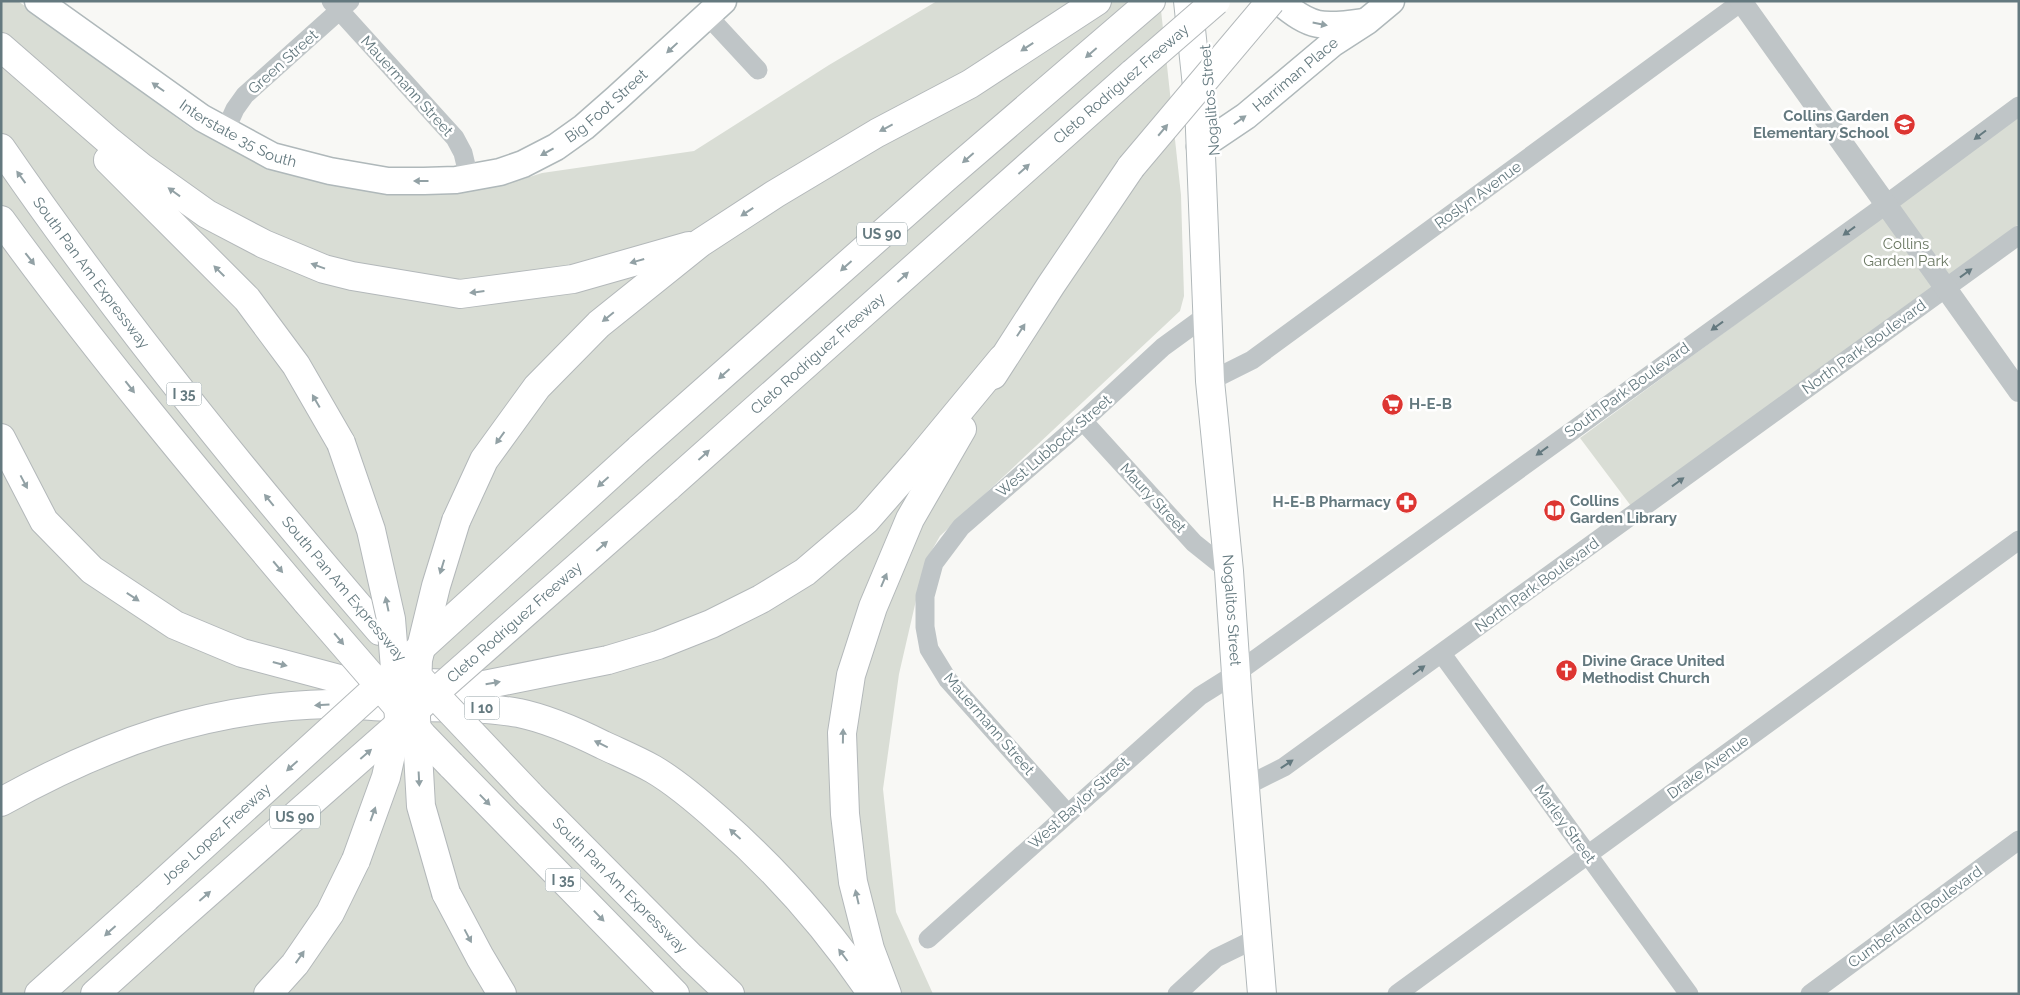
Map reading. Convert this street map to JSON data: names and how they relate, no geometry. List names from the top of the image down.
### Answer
{
  "streets": {
    "main road": [
      "Harriman Place",
      "Cleto Rodriguez Freeway",
      "Nogalitos Street",
      "Big Foot Street",
      "Interstate 35 South",
      "US 90",
      "South Pan Am Expressway",
      "I 35",
      "I 10",
      "Jose Lopez Freeway"
    ],
    "street": [
      "Green Street",
      "Mauermann Street",
      "Roslyn Avenue",
      "North Park Boulevard",
      "South Park Boulevard",
      "West Lubbock Street",
      "Maury Street",
      "Drake Avenue",
      "West Baylor Street",
      "Marley Street",
      "Cumberland Boulevard"
    ]
  },
  "crossings": [
    ["Green Street", "Mauermann Street"],
    ["Green Street", "Interstate 35 South"],
    ["Harriman Place", "Nogalitos Street"],
    ["Mauermann Street", "Big Foot Street"],
    ["Mauermann Street", "Interstate 35 South"],
    ["Mauermann Street", "West Lubbock Street"],
    ["Mauermann Street", "West Baylor Street"],
    ["Nogalitos Street", "Roslyn Avenue"],
    ["Nogalitos Street", "North Park Boulevard"],
    ["Nogalitos Street", "South Park Boulevard"],
    ["Nogalitos Street", "West Lubbock Street"],
    ["Nogalitos Street", "Maury Street"],
    ["Nogalitos Street", "West Baylor Street"],
    ["Big Foot Street", "Interstate 35 South"],
    ["North Park Boulevard", "Marley Street"],
    ["South Park Boulevard", "West Baylor Street"],
    ["West Lubbock Street", "Maury Street"],
    ["Drake Avenue", "Marley Street"]
  ],
  "one_way": ["North Park Boulevard", "South Park Boulevard"],
  "parks": ["Collins Garden Park"],
  "places": {
    "school or university": ["Collins Garden Elementary School"],
    "supermarket": ["H-E-B"],
    "pharmacy": ["H-E-B Pharmacy"],
    "library": ["Collins Garden Library"],
    "church": ["Divine Grace United Methodist Church"]
  }
}
